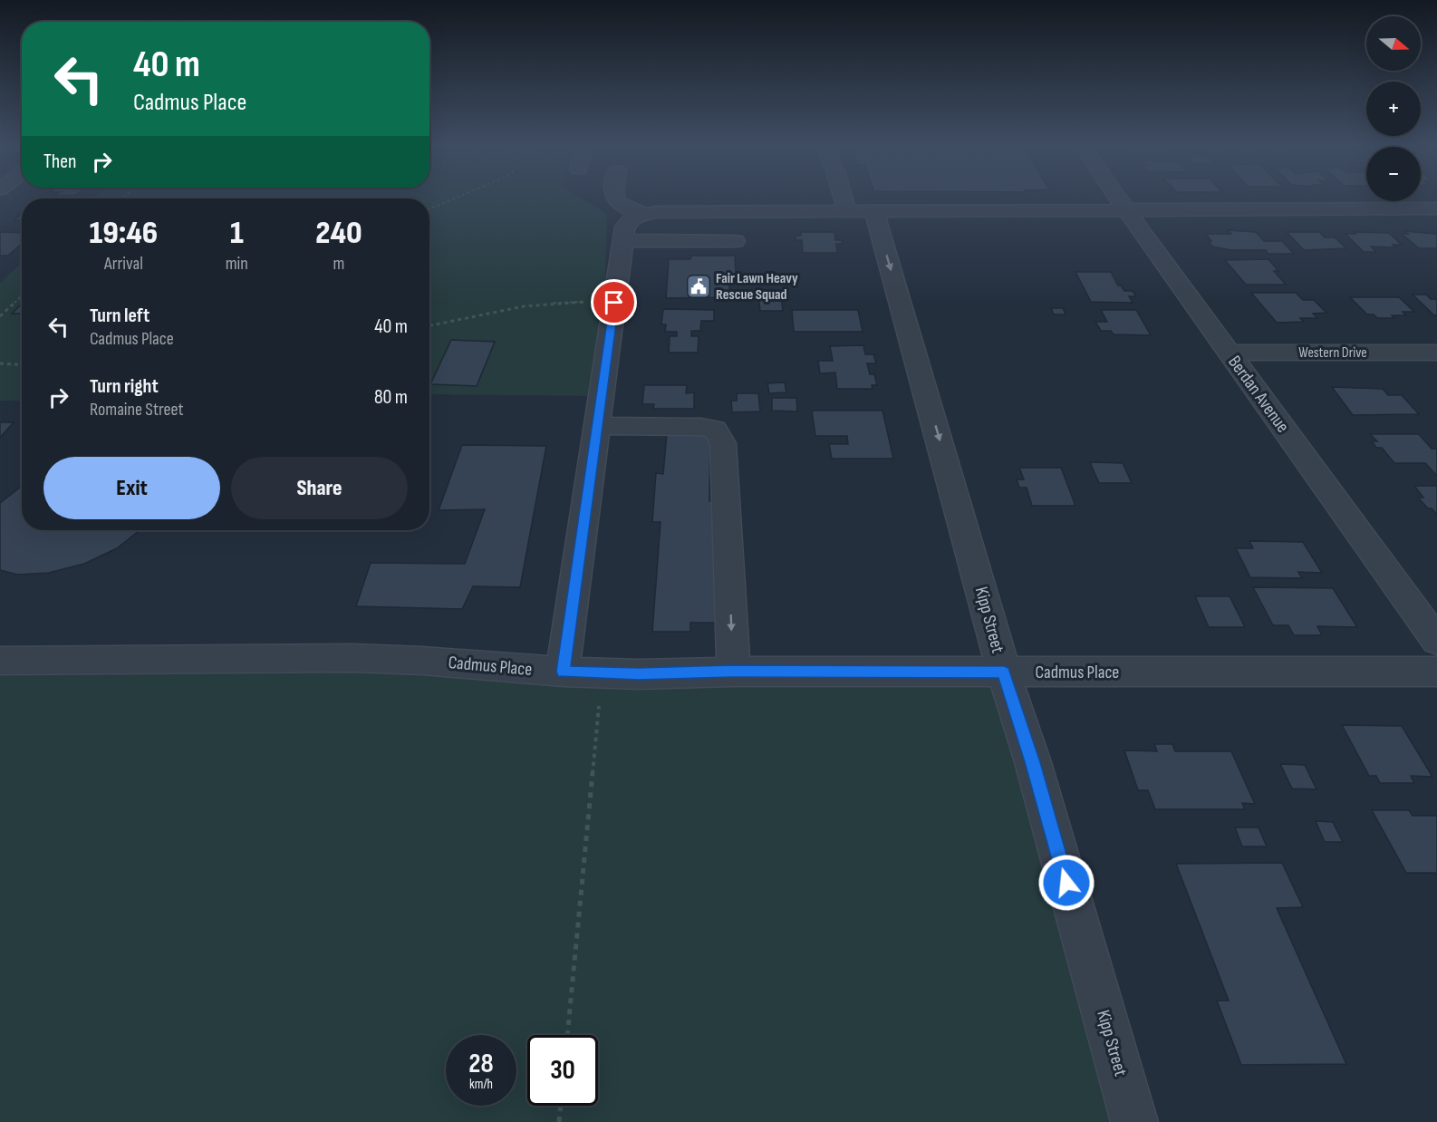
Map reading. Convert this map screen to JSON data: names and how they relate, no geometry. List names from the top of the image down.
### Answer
{
  "streets": {
    "street": [
      "Western Drive",
      "Berdan Avenue",
      "Kipp Street",
      "Cadmus Place"
    ]
  },
  "crossings": [
    ["Western Drive", "Berdan Avenue"],
    ["Kipp Street", "Cadmus Place"]
  ],
  "one_way": ["Kipp Street"],
  "places": {
    "public building": ["Fair Lawn Heavy Rescue Squad"]
  },
  "north": "right",
  "page": {
    "map_buttons": ["+", "−"],
    "turn": ["40 m", "Cadmus Place"],
    "then": "Then",
    "eta": [
      "19:46",
      "Arrival",
      "1",
      "min",
      "240",
      "m"
    ],
    "list": [
      {
        "name": "Turn left",
        "note": "Cadmus Place",
        "value": "40 m"
      },
      {
        "name": "Turn right",
        "note": "Romaine Street",
        "value": "80 m"
      }
    ],
    "buttons": ["Exit", "Share"],
    "speed": "28 km/h",
    "limit": "30"
  }
}
